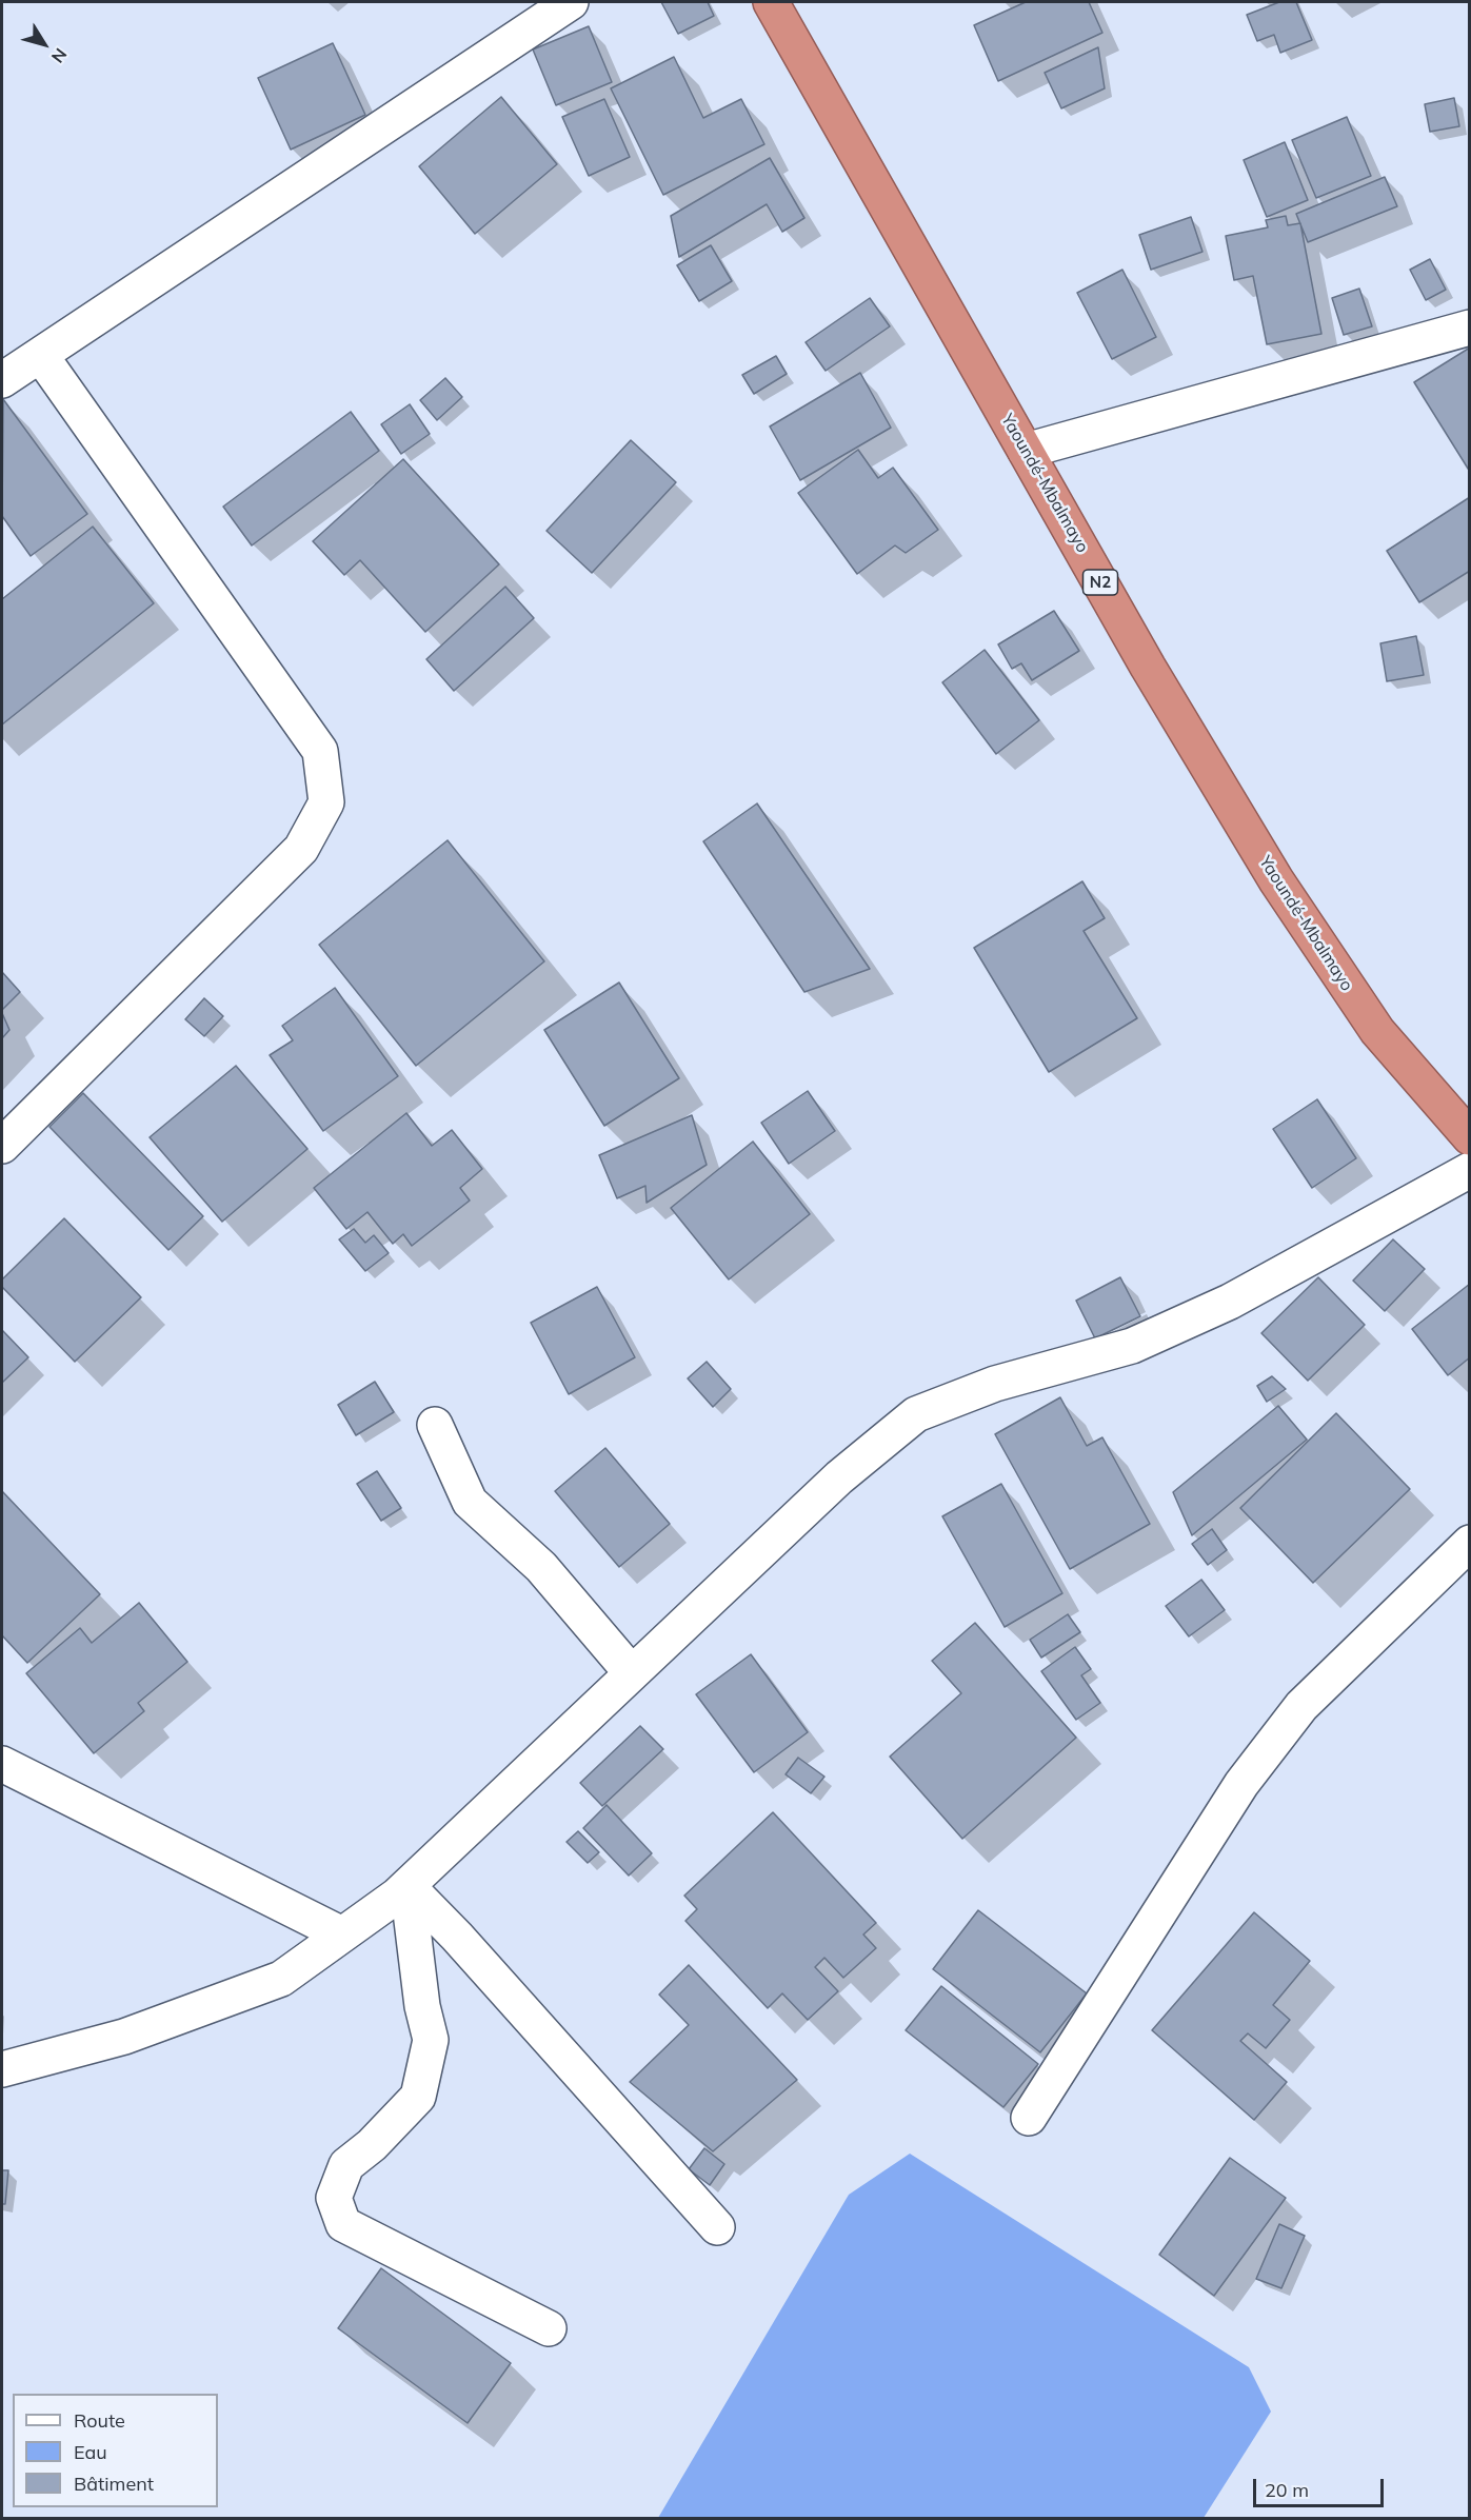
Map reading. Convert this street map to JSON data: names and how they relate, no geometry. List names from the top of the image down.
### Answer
{
  "streets": {
    "highway": ["Yaoundé-Mbalmayo", "N2"]
  },
  "legend": ["Route", "Eau", "Bâtiment"],
  "scale_bar": "20 m",
  "north": "bottom right"
}
